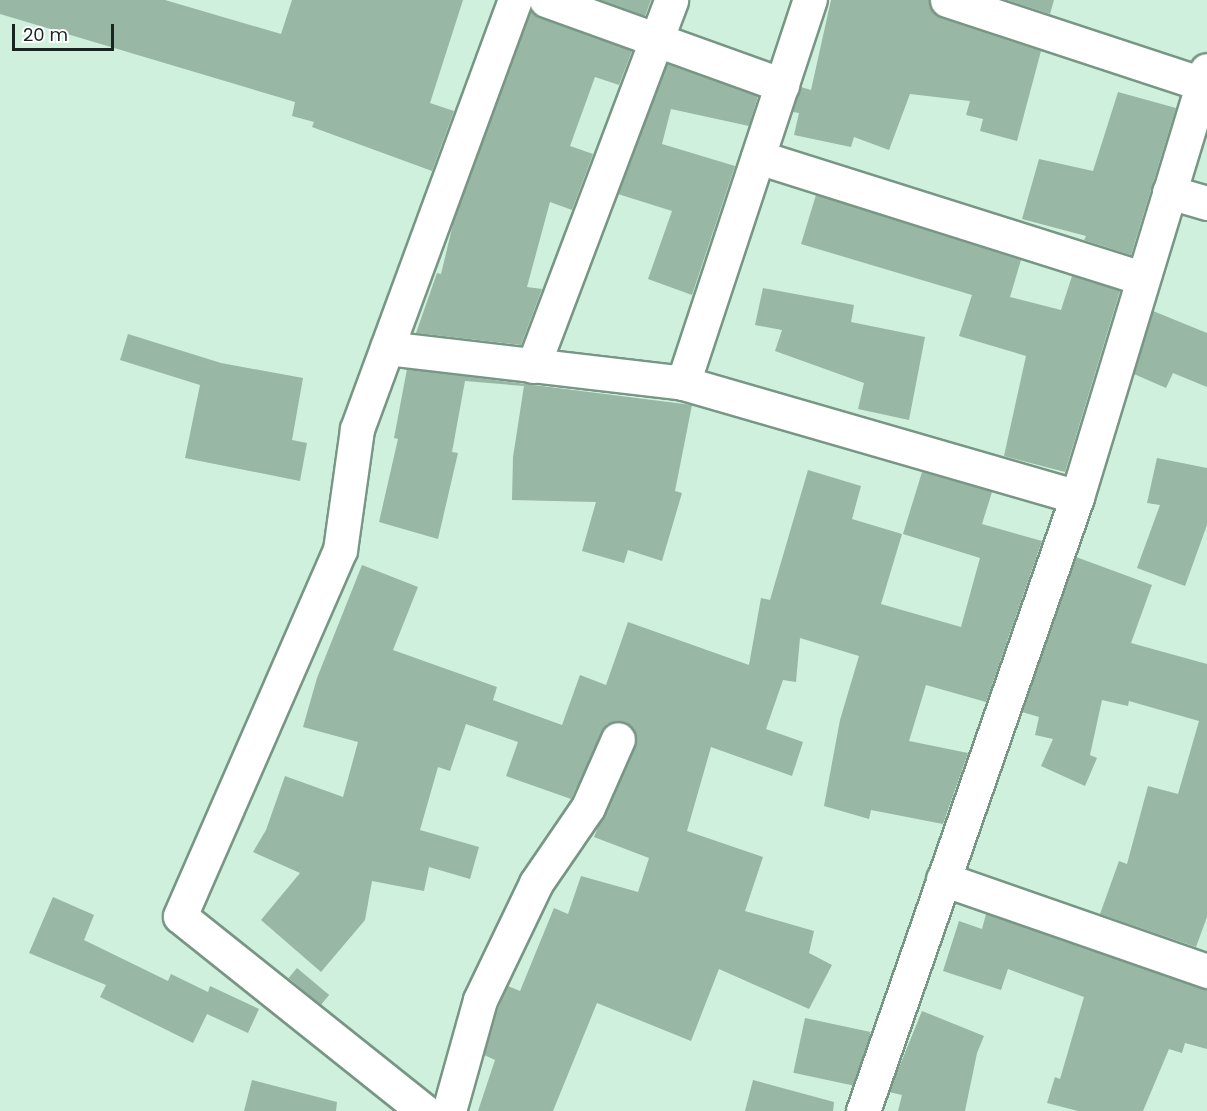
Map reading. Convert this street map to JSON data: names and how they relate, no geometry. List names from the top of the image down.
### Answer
{
  "scale_bar": "20 m"
}
